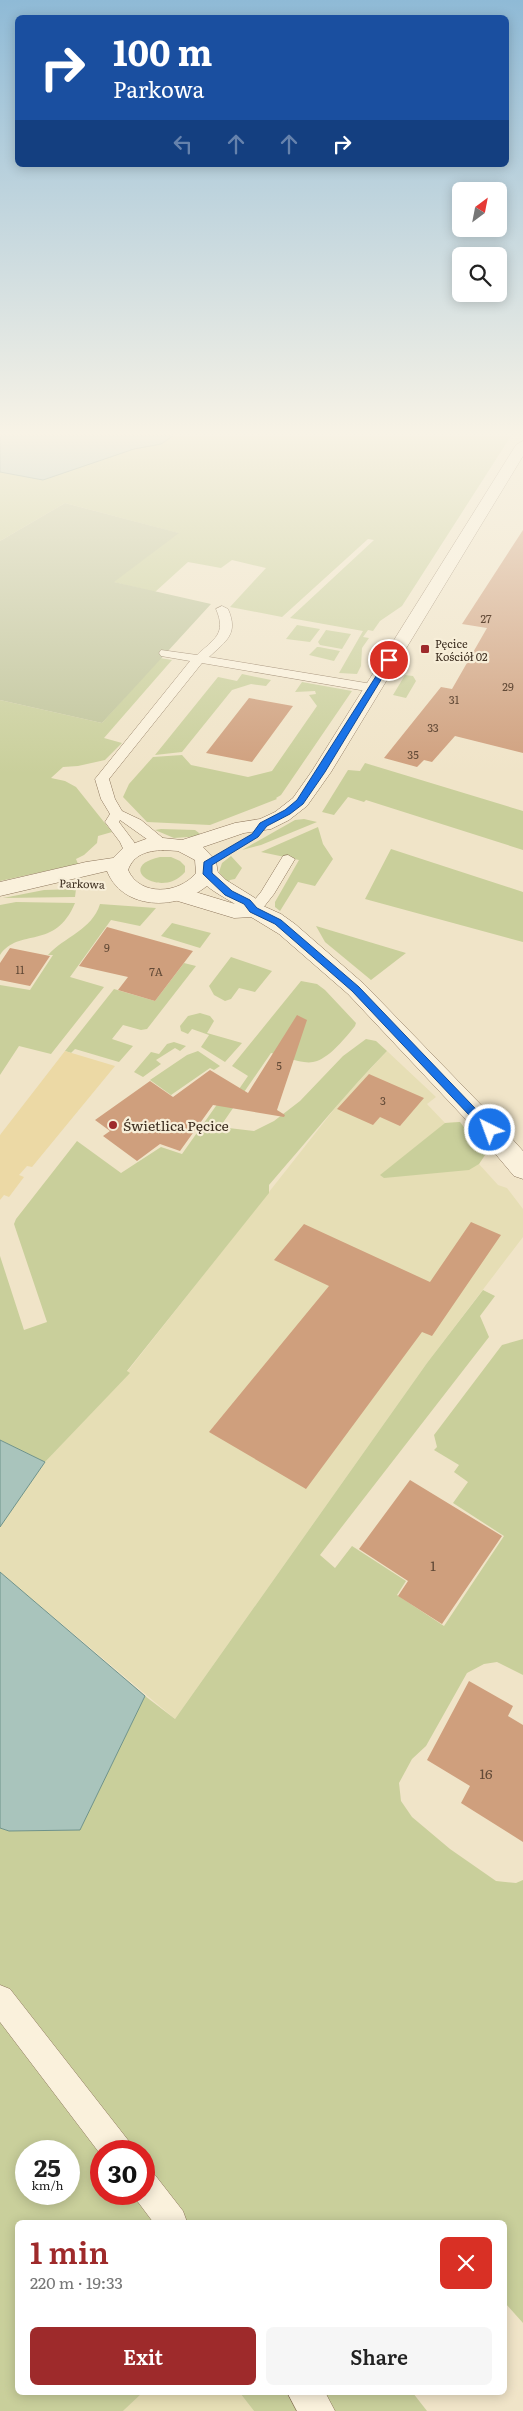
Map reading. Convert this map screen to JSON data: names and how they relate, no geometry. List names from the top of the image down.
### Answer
{
  "streets": {
    "street": ["Parkowa"]
  },
  "places": {
    "transit": ["Pęcice Kościół 02"],
    "other": ["Świetlica Pęcice"]
  },
  "house_numbers": [
    "27",
    "29",
    "31",
    "33",
    "35",
    "9",
    "11",
    "7A",
    "5",
    "3",
    "1",
    "16"
  ],
  "north": "top right",
  "page": {
    "turn": ["100 m", "Parkowa"],
    "speed": "25 km/h",
    "limit": "30",
    "heading": ["1 min", "220 m · 19:33"],
    "buttons": ["Exit", "Share"]
  }
}
